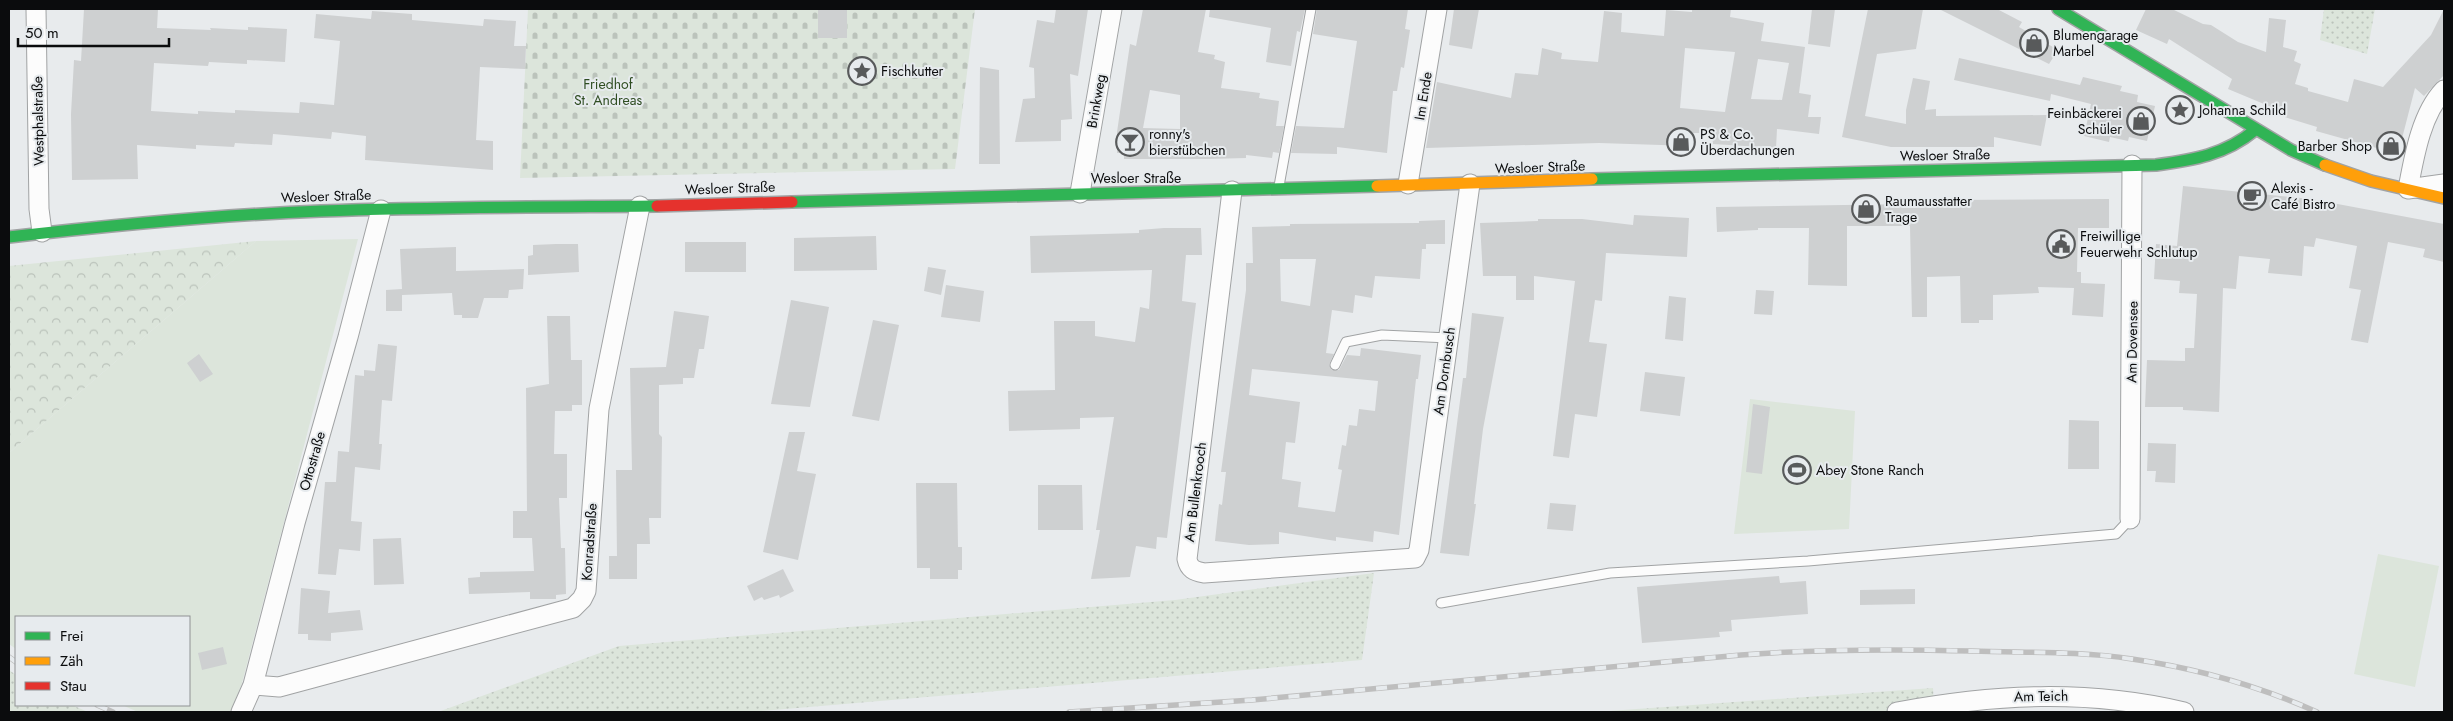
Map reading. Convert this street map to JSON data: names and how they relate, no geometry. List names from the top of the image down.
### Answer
{
  "streets": {
    "street": [
      "Im Ende",
      "Brinkweg",
      "Westphalstraße",
      "Wesloer Straße",
      "Am Dovensee",
      "Am Dornbusch",
      "Ottostraße",
      "Am Bullenkrooch",
      "Konradstraße",
      "Am Teich"
    ]
  },
  "crossings": [
    ["Im Ende", "Wesloer Straße"],
    ["Brinkweg", "Wesloer Straße"],
    ["Westphalstraße", "Wesloer Straße"],
    ["Wesloer Straße", "Am Dovensee"],
    ["Wesloer Straße", "Am Dornbusch"],
    ["Wesloer Straße", "Ottostraße"],
    ["Wesloer Straße", "Am Bullenkrooch"],
    ["Wesloer Straße", "Konradstraße"],
    ["Am Dornbusch", "Am Bullenkrooch"],
    ["Ottostraße", "Konradstraße"]
  ],
  "parks": ["Friedhof St. Andreas"],
  "places": {
    "shop": [
      "Blumengarage Marbel",
      "Feinbäckerei Schüler",
      "PS & Co. Überdachungen",
      "Barber Shop",
      "Raumausstatter Trage"
    ],
    "place": ["Fischkutter", "Johanna Schild"],
    "bar": ["ronny's bierstübchen"],
    "cafe": ["Alexis - Café Bistro"],
    "public building": ["Freiwillige Feuerwehr Schlutup"],
    "sports": ["Abey Stone Ranch"]
  },
  "legend": ["Frei", "Zäh", "Stau"],
  "scale_bar": "50 m"
}
